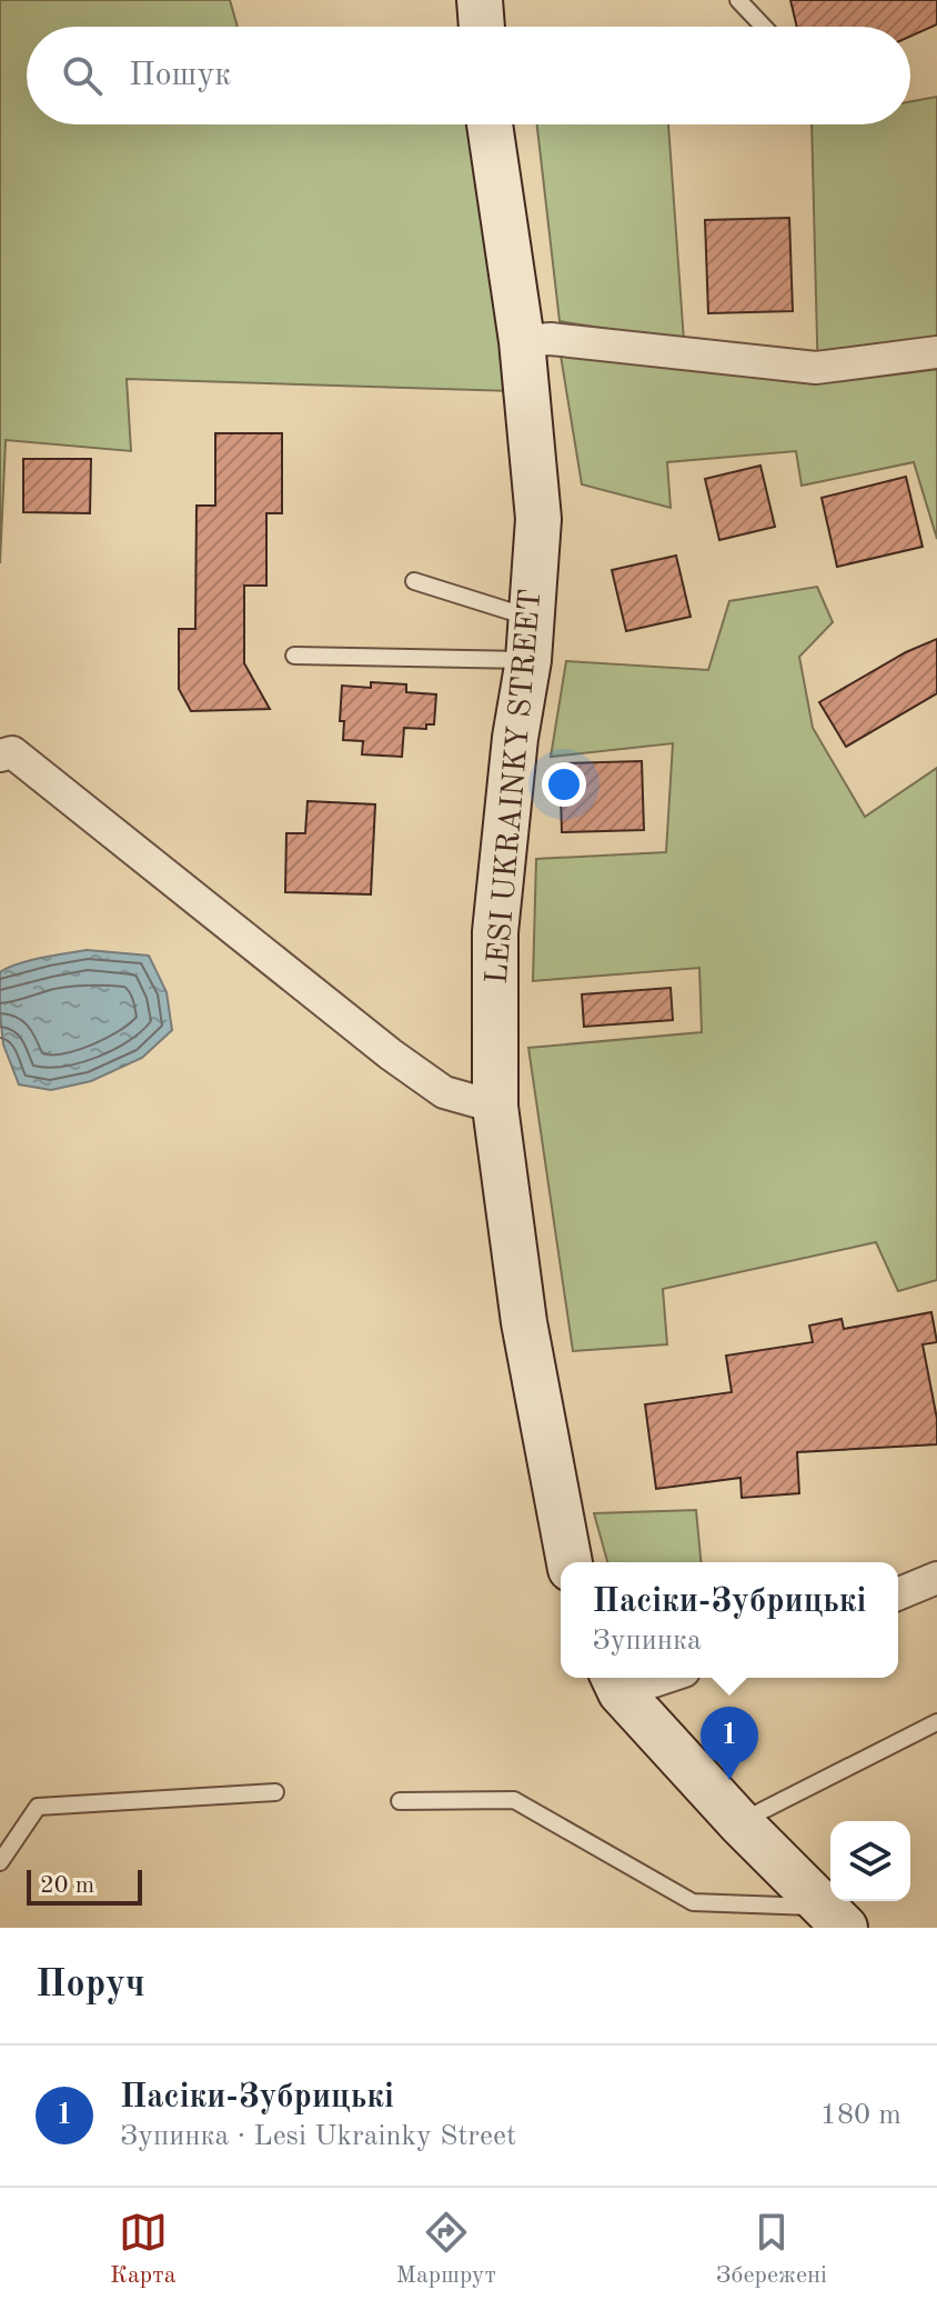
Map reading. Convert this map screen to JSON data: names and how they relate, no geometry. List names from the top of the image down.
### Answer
{
  "streets": {
    "main road": ["LESI UKRAINKY STREET"]
  },
  "scale_bar": "20 m",
  "page": {
    "search": "Пошук",
    "popup": ["Пасіки-Зубрицькі", "Зупинка"],
    "pins": "1",
    "scale": "20 m",
    "heading": "Поруч",
    "list": [
      {
        "mark": "1",
        "name": "Пасіки-Зубрицькі",
        "note": "Зупинка · Lesi Ukrainky Street",
        "value": "180 m"
      }
    ],
    "nav": ["Карта", "Маршрут", "Збережені"]
  }
}
